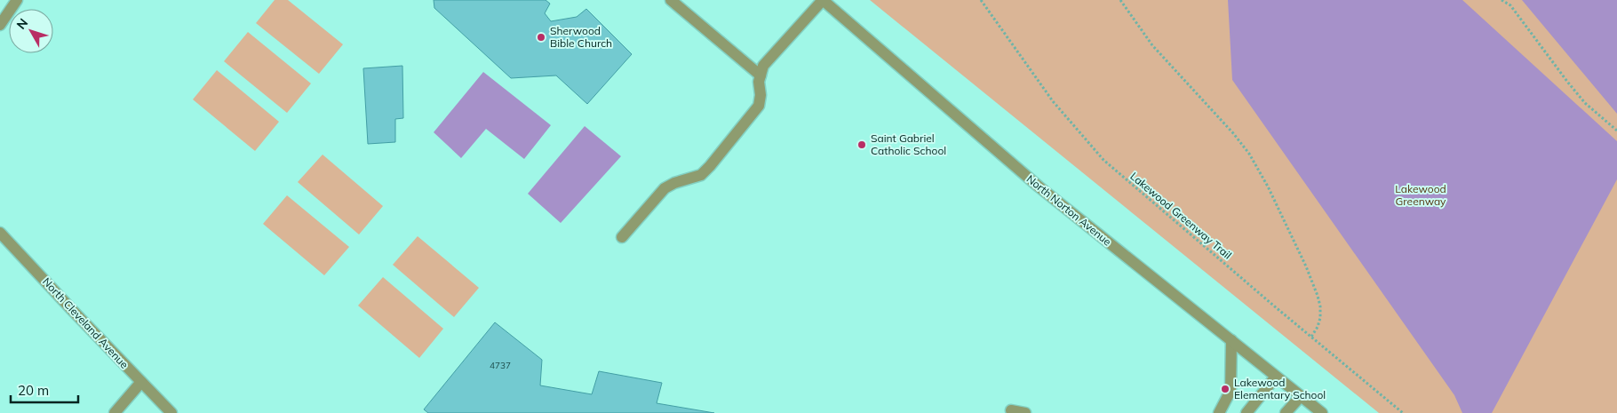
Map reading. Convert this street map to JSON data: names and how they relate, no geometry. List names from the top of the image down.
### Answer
{
  "streets": {
    "street": ["North Norton Avenue", "North Cleveland Avenue"],
    "path": ["Lakewood Greenway Trail"]
  },
  "parks": ["Lakewood Greenway"],
  "places": ["Sherwood Bible Church", "Saint Gabriel Catholic School", "Lakewood Elementary School"],
  "house_numbers": ["4737"],
  "scale_bar": "20 m",
  "north": "top left"
}
